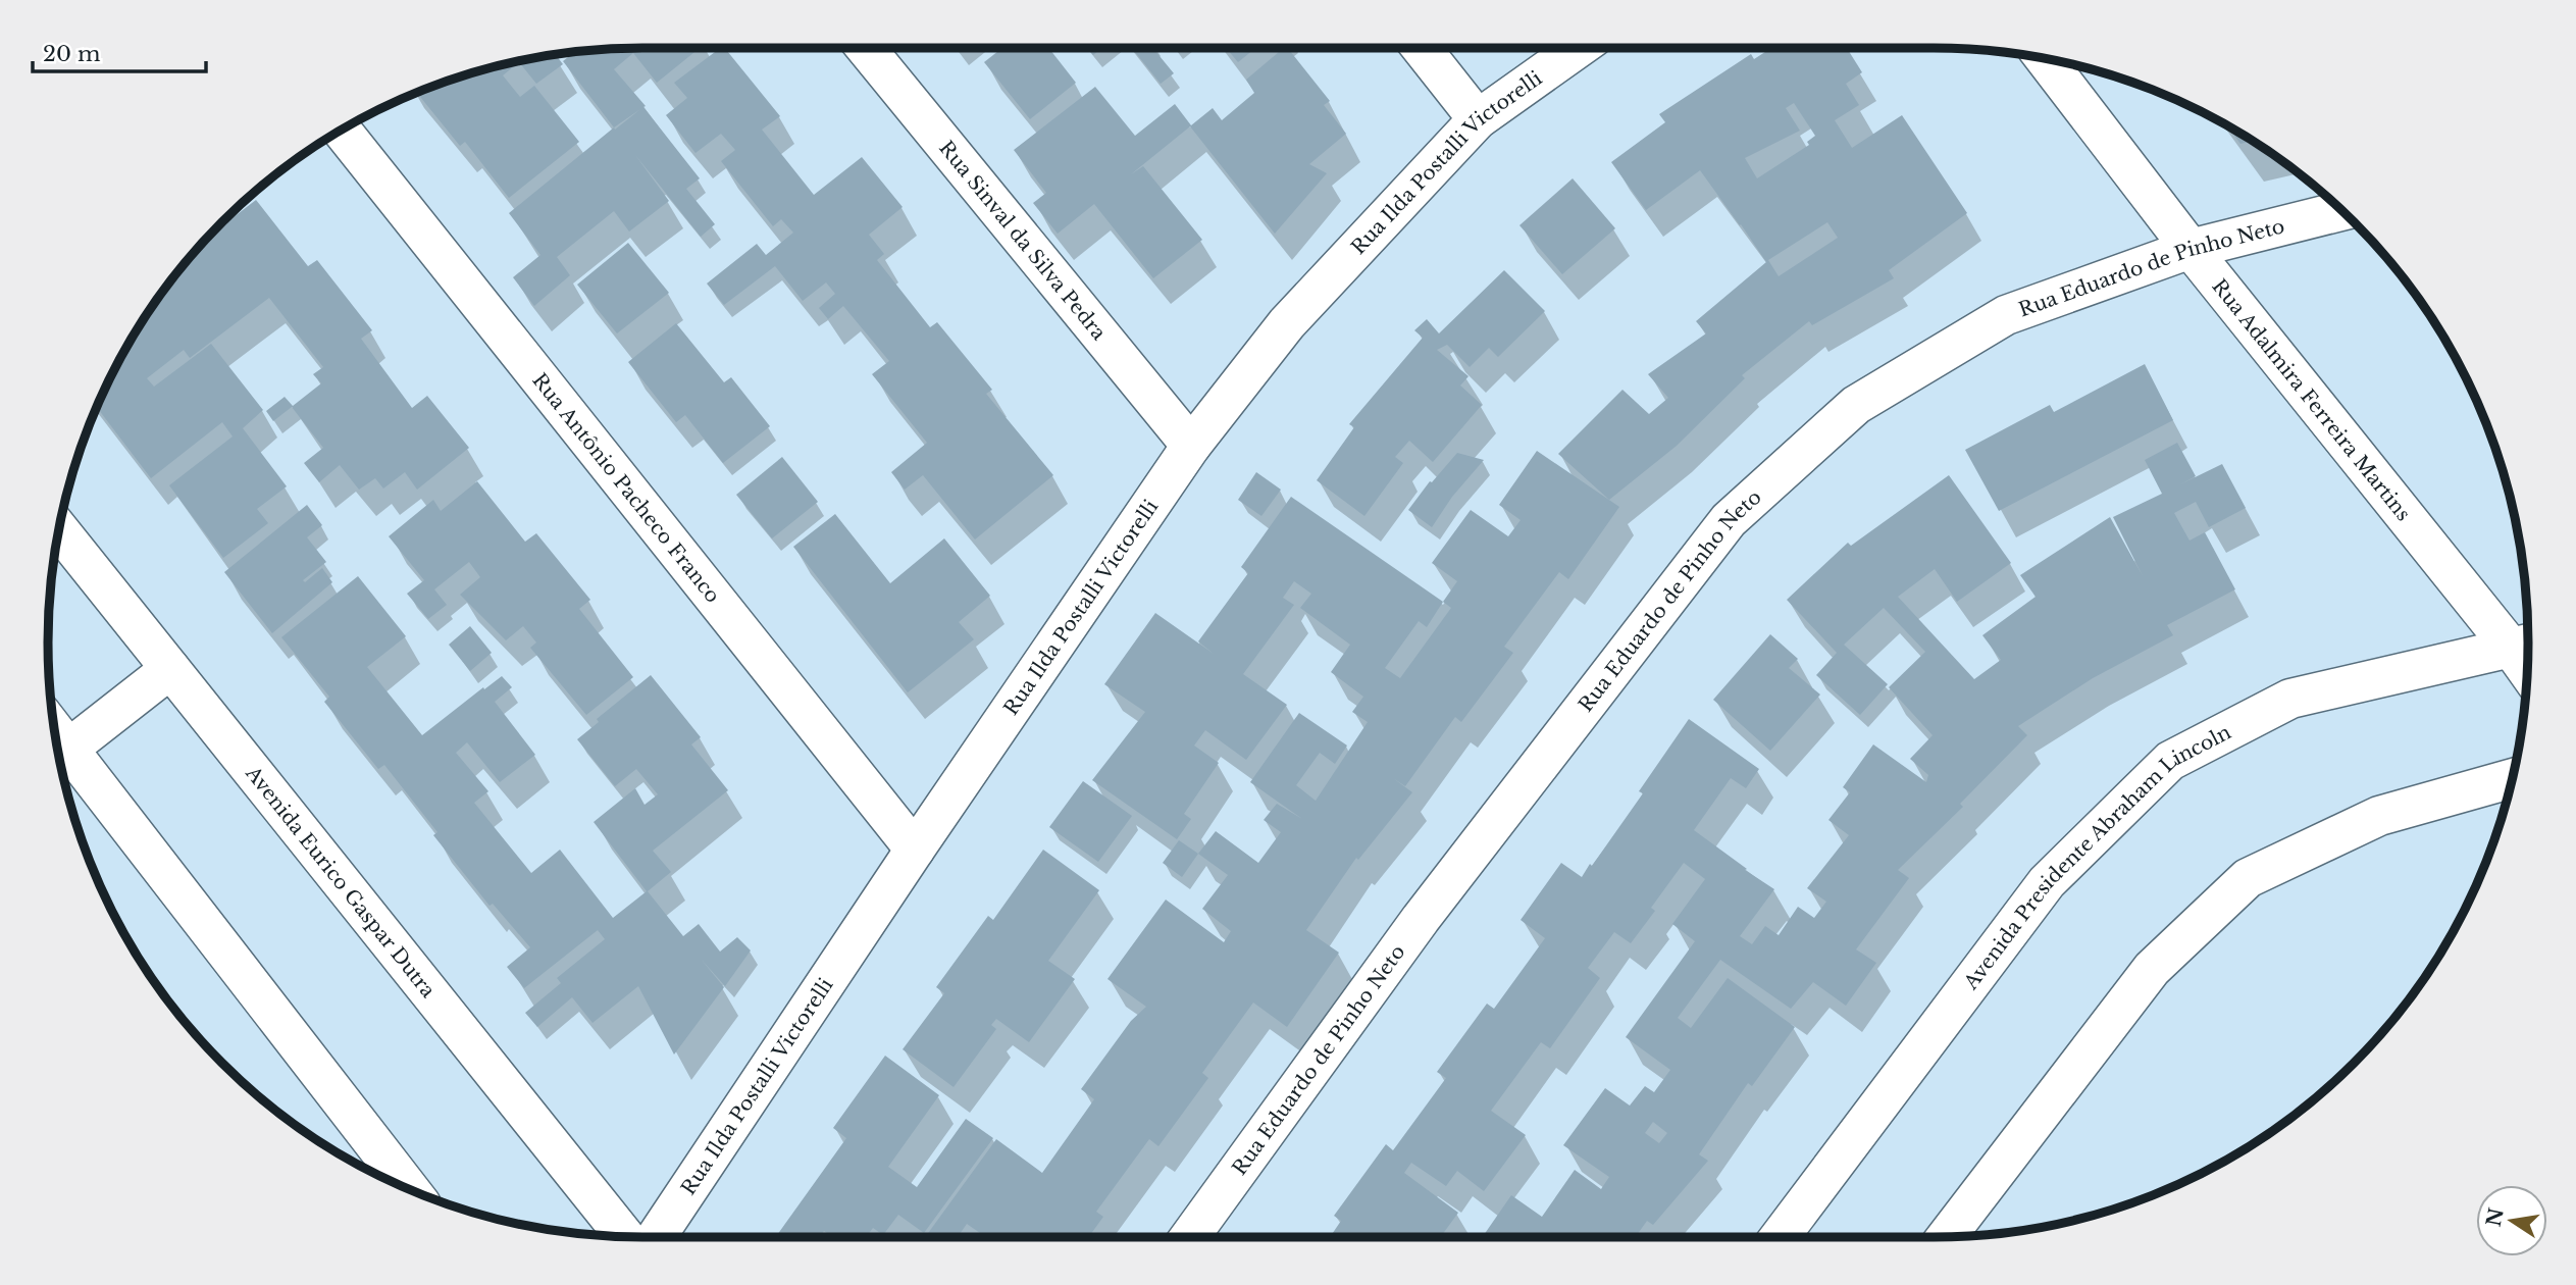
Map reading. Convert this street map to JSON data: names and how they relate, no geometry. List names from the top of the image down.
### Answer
{
  "streets": {
    "street": [
      "Rua Ilda Postalli Victorelli",
      "Rua Sinval da Silva Pedra",
      "Rua Eduardo de Pinho Neto",
      "Rua Adalmira Ferreira Martins",
      "Rua Antônio Pacheco Franco",
      "Avenida Presidente Abraham Lincoln",
      "Avenida Eurico Gaspar Dutra"
    ]
  },
  "crossings": [
    ["Rua Ilda Postalli Victorelli", "Rua Sinval da Silva Pedra"],
    ["Rua Ilda Postalli Victorelli", "Rua Antônio Pacheco Franco"],
    ["Rua Eduardo de Pinho Neto", "Rua Adalmira Ferreira Martins"],
    ["Rua Adalmira Ferreira Martins", "Avenida Presidente Abraham Lincoln"]
  ],
  "scale_bar": "20 m",
  "north": "left"
}
